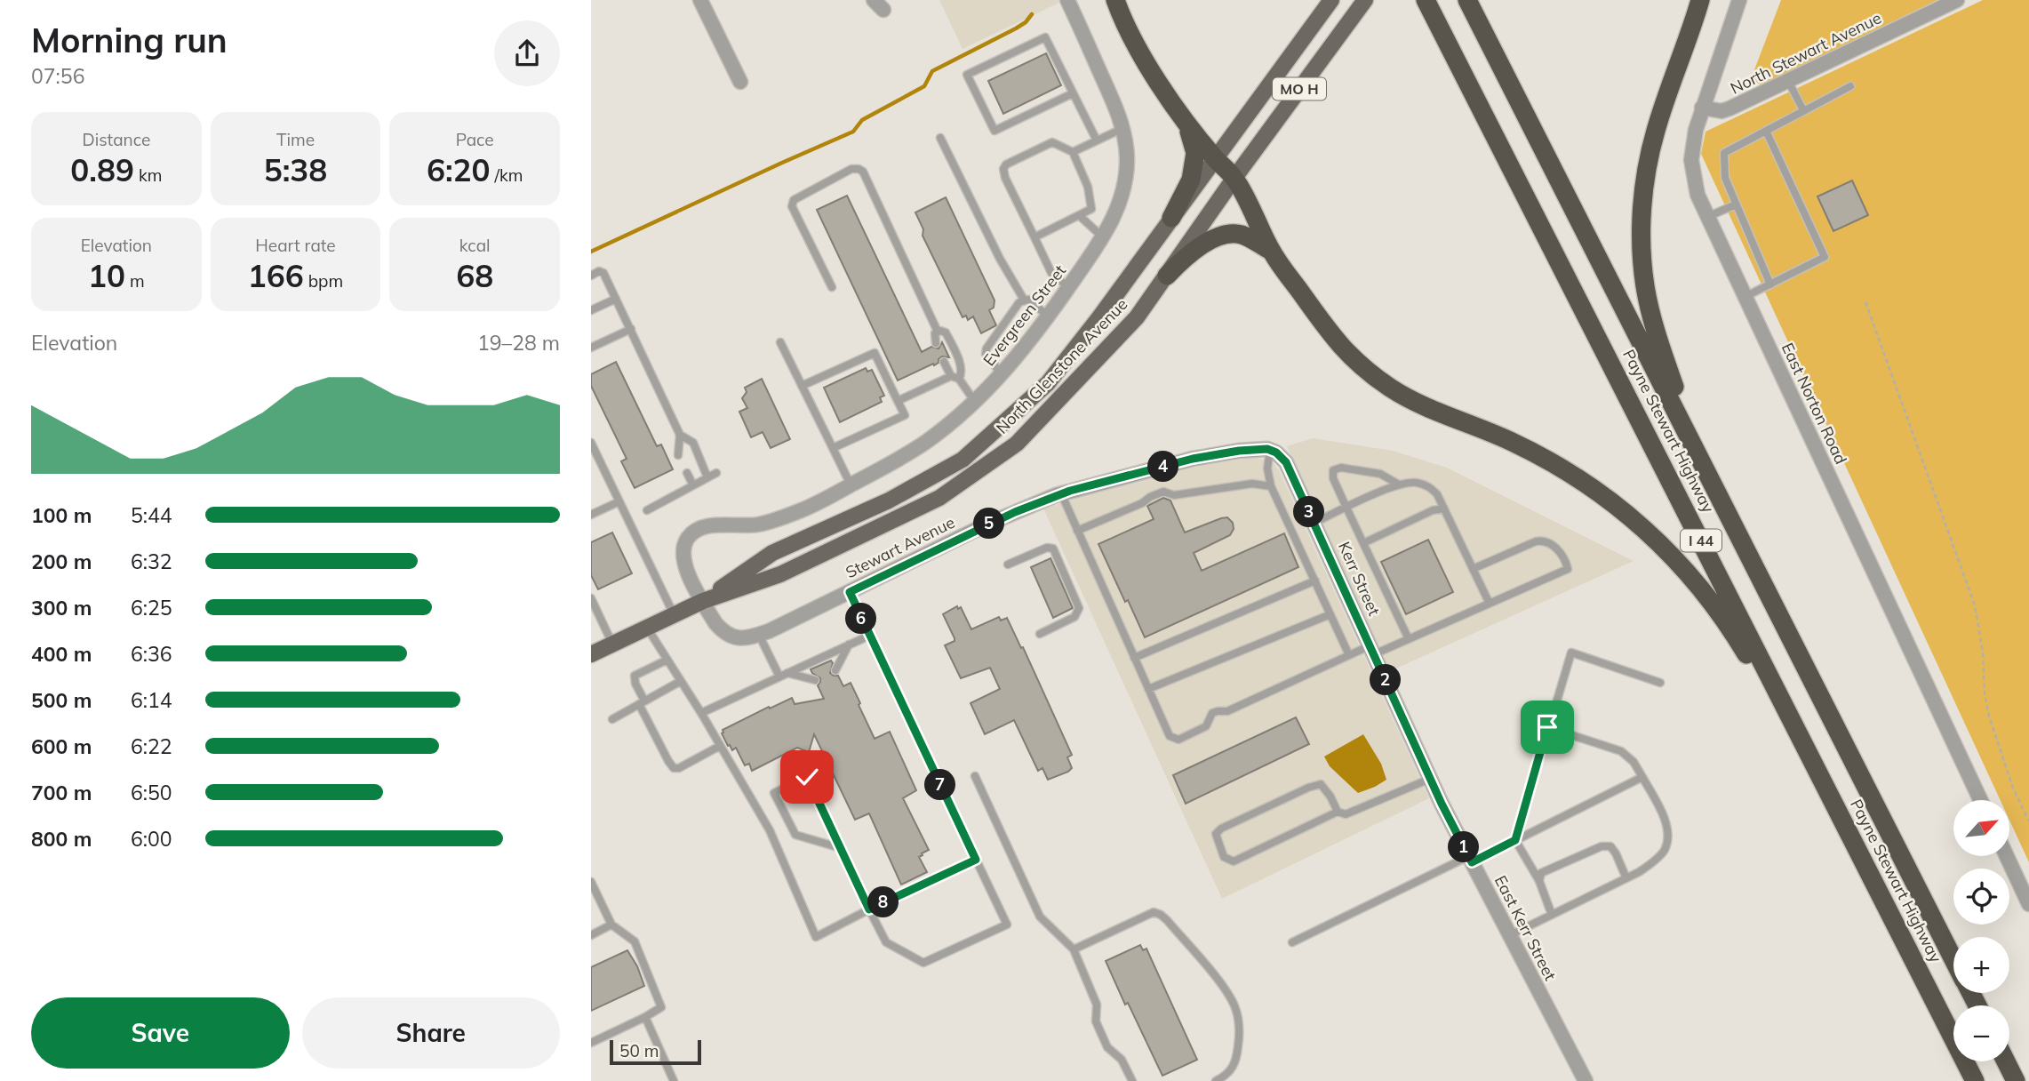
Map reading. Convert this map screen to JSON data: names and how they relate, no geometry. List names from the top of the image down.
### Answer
{
  "streets": {
    "highway": ["Payne Stewart Highway", "I 44"],
    "main road": ["MO H", "North Glenstone Avenue"],
    "street": [
      "North Stewart Avenue",
      "Evergreen Street",
      "East Norton Road",
      "Stewart Avenue",
      "Kerr Street",
      "East Kerr Street"
    ]
  },
  "crossings": [
    ["North Stewart Avenue", "East Norton Road"],
    ["Evergreen Street", "North Glenstone Avenue"],
    ["Evergreen Street", "Stewart Avenue"],
    ["North Glenstone Avenue", "Stewart Avenue"],
    ["Stewart Avenue", "Kerr Street"],
    ["Kerr Street", "East Kerr Street"]
  ],
  "scale_bar": "50 m",
  "north": "top right",
  "page": {
    "heading": ["Morning run", "07:56"],
    "stats": [
      ["Distance", "0.89 km"],
      ["Time", "5:38"],
      ["Pace", "6:20 /km"],
      ["Elevation", "10 m"],
      ["Heart rate", "166 bpm"],
      ["kcal", "68"]
    ],
    "chart": ["Elevation", "19–28 m"],
    "pins": [
      "4",
      "3",
      "5",
      "6",
      "2",
      "7",
      "1",
      "8"
    ],
    "list": [
      {
        "name": "100 m",
        "note": "5:44"
      },
      {
        "name": "200 m",
        "note": "6:32"
      },
      {
        "name": "300 m",
        "note": "6:25"
      },
      {
        "name": "400 m",
        "note": "6:36"
      },
      {
        "name": "500 m",
        "note": "6:14"
      },
      {
        "name": "600 m",
        "note": "6:22"
      },
      {
        "name": "700 m",
        "note": "6:50"
      },
      {
        "name": "800 m",
        "note": "6:00"
      }
    ],
    "map_buttons": ["+", "−"],
    "buttons": ["Save", "Share"],
    "scale": "50 m"
  }
}
